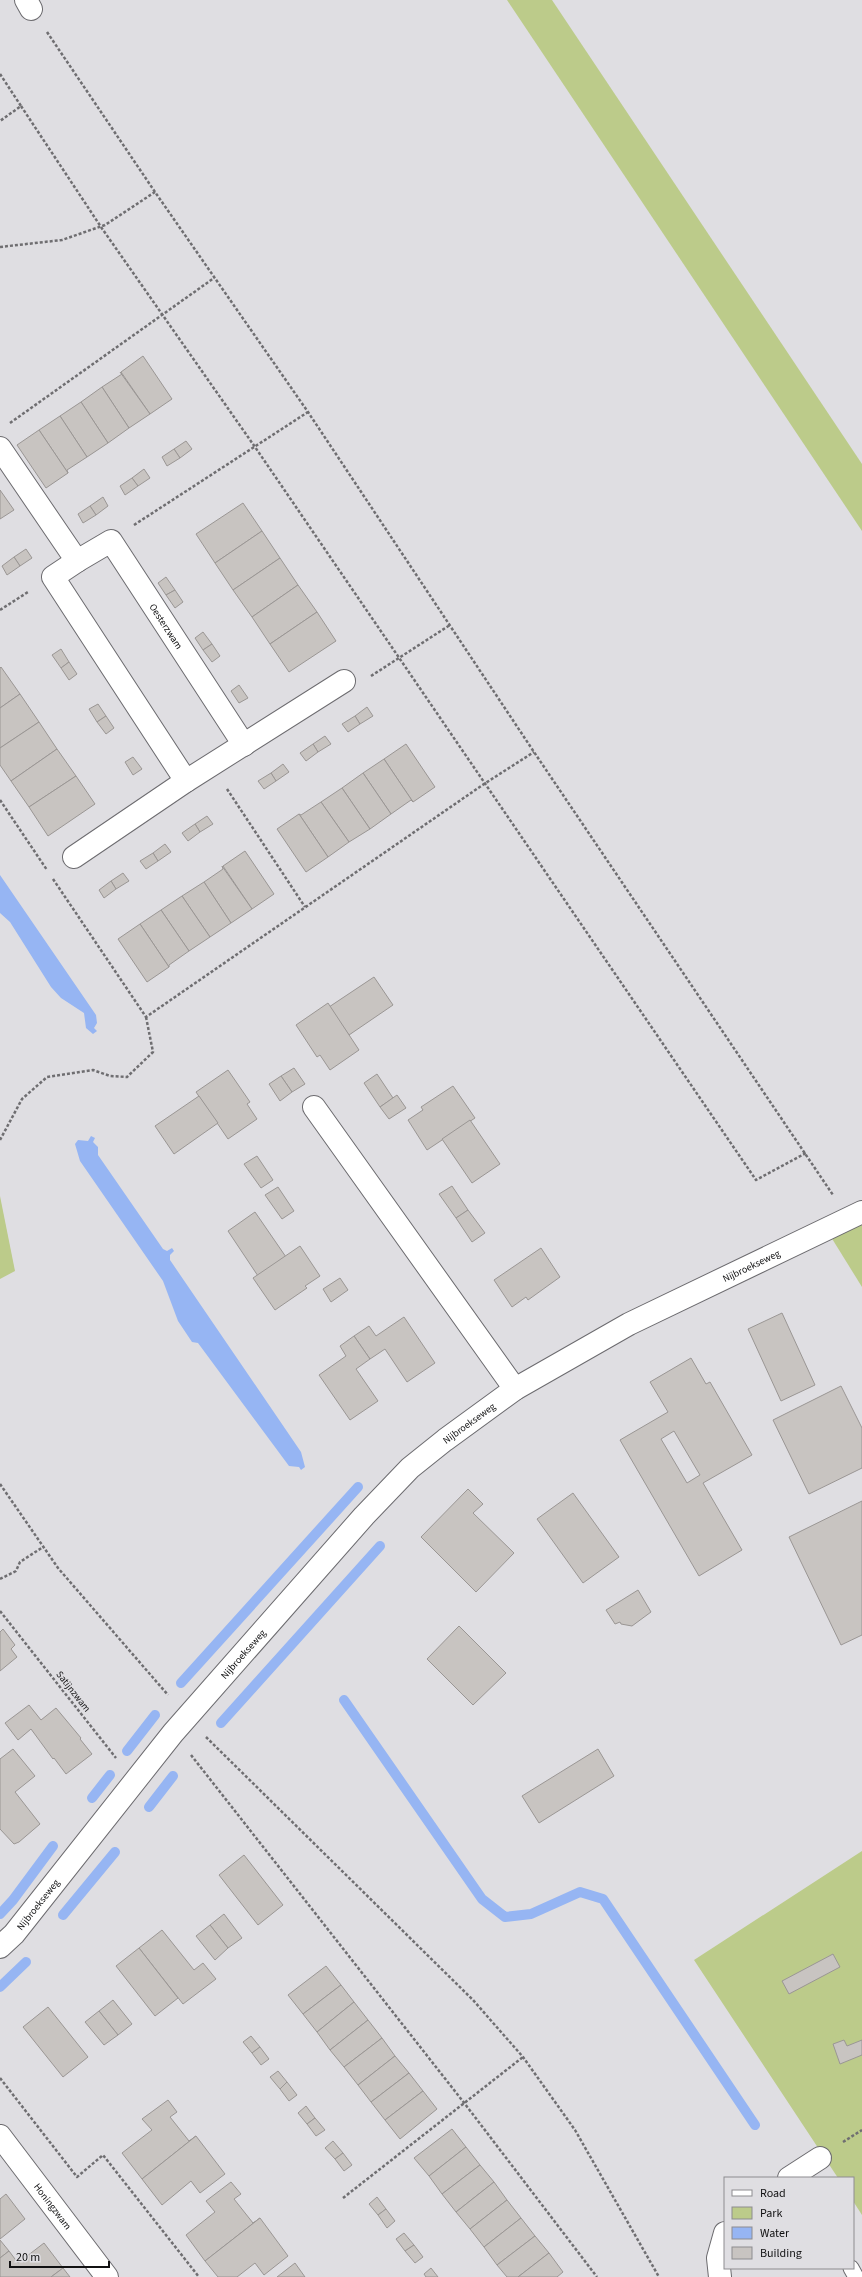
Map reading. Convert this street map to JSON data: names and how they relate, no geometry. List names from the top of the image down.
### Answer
{
  "streets": {
    "street": ["Oesterzwam", "Nijbroekseweg", "Honingzwam"],
    "path": ["Satijnzwam"]
  },
  "crossings": [
    ["Nijbroekseweg", "Satijnzwam"]
  ],
  "legend": [
    "Road",
    "Park",
    "Water",
    "Building"
  ],
  "scale_bar": "20 m"
}
